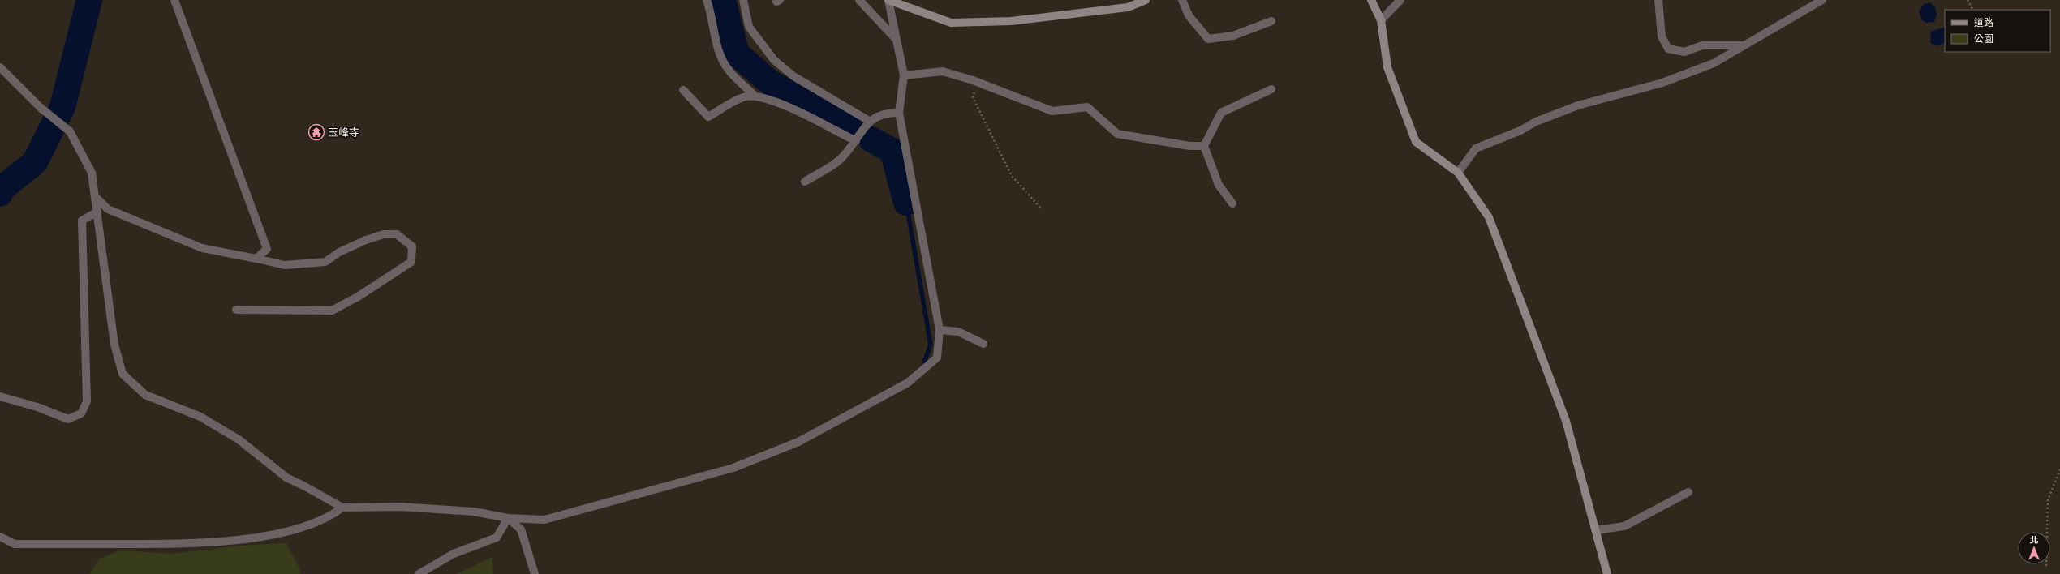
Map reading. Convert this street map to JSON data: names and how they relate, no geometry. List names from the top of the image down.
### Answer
{
  "places": {
    "temple": ["玉峰寺"]
  },
  "legend": ["道路", "公園"],
  "north": "top"
}
